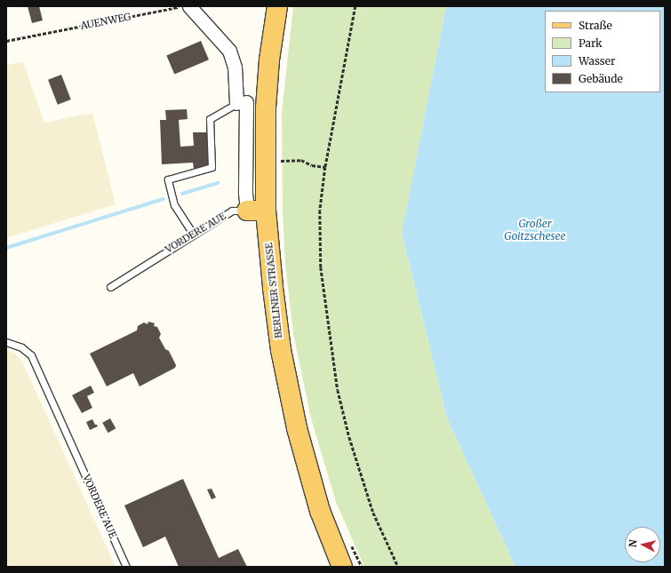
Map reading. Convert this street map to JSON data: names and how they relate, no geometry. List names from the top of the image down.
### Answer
{
  "streets": {
    "main road": ["BERLINER STRASSE"],
    "lane": ["VORDERE AUE"],
    "path": ["AUENWEG"]
  },
  "water": ["Großer Goitzschesee"],
  "legend": [
    "Straße",
    "Park",
    "Wasser",
    "Gebäude"
  ],
  "north": "left"
}
